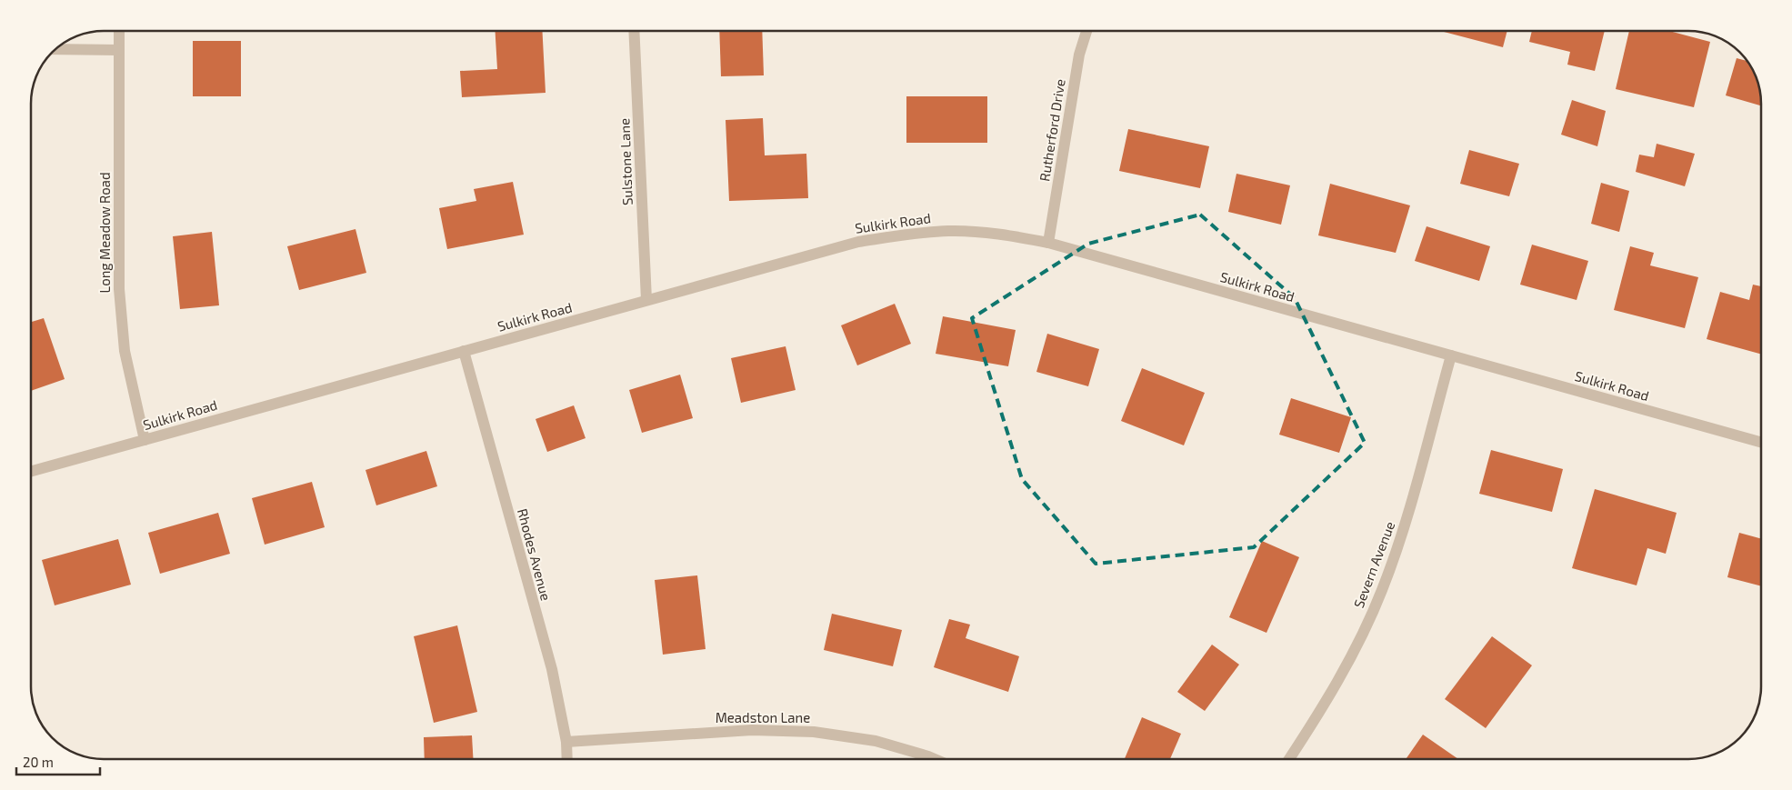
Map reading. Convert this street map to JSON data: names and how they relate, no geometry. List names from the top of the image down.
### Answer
{
  "streets": {
    "street": [
      "Rutherford Drive",
      "Sulstone Lane",
      "Sulkirk Road",
      "Long Meadow Road",
      "Rhodes Avenue",
      "Severn Avenue",
      "Meadston Lane"
    ]
  },
  "crossings": [
    ["Rutherford Drive", "Sulkirk Road"],
    ["Sulstone Lane", "Sulkirk Road"],
    ["Sulkirk Road", "Long Meadow Road"],
    ["Sulkirk Road", "Rhodes Avenue"],
    ["Sulkirk Road", "Severn Avenue"],
    ["Rhodes Avenue", "Meadston Lane"]
  ],
  "scale_bar": "20 m"
}
